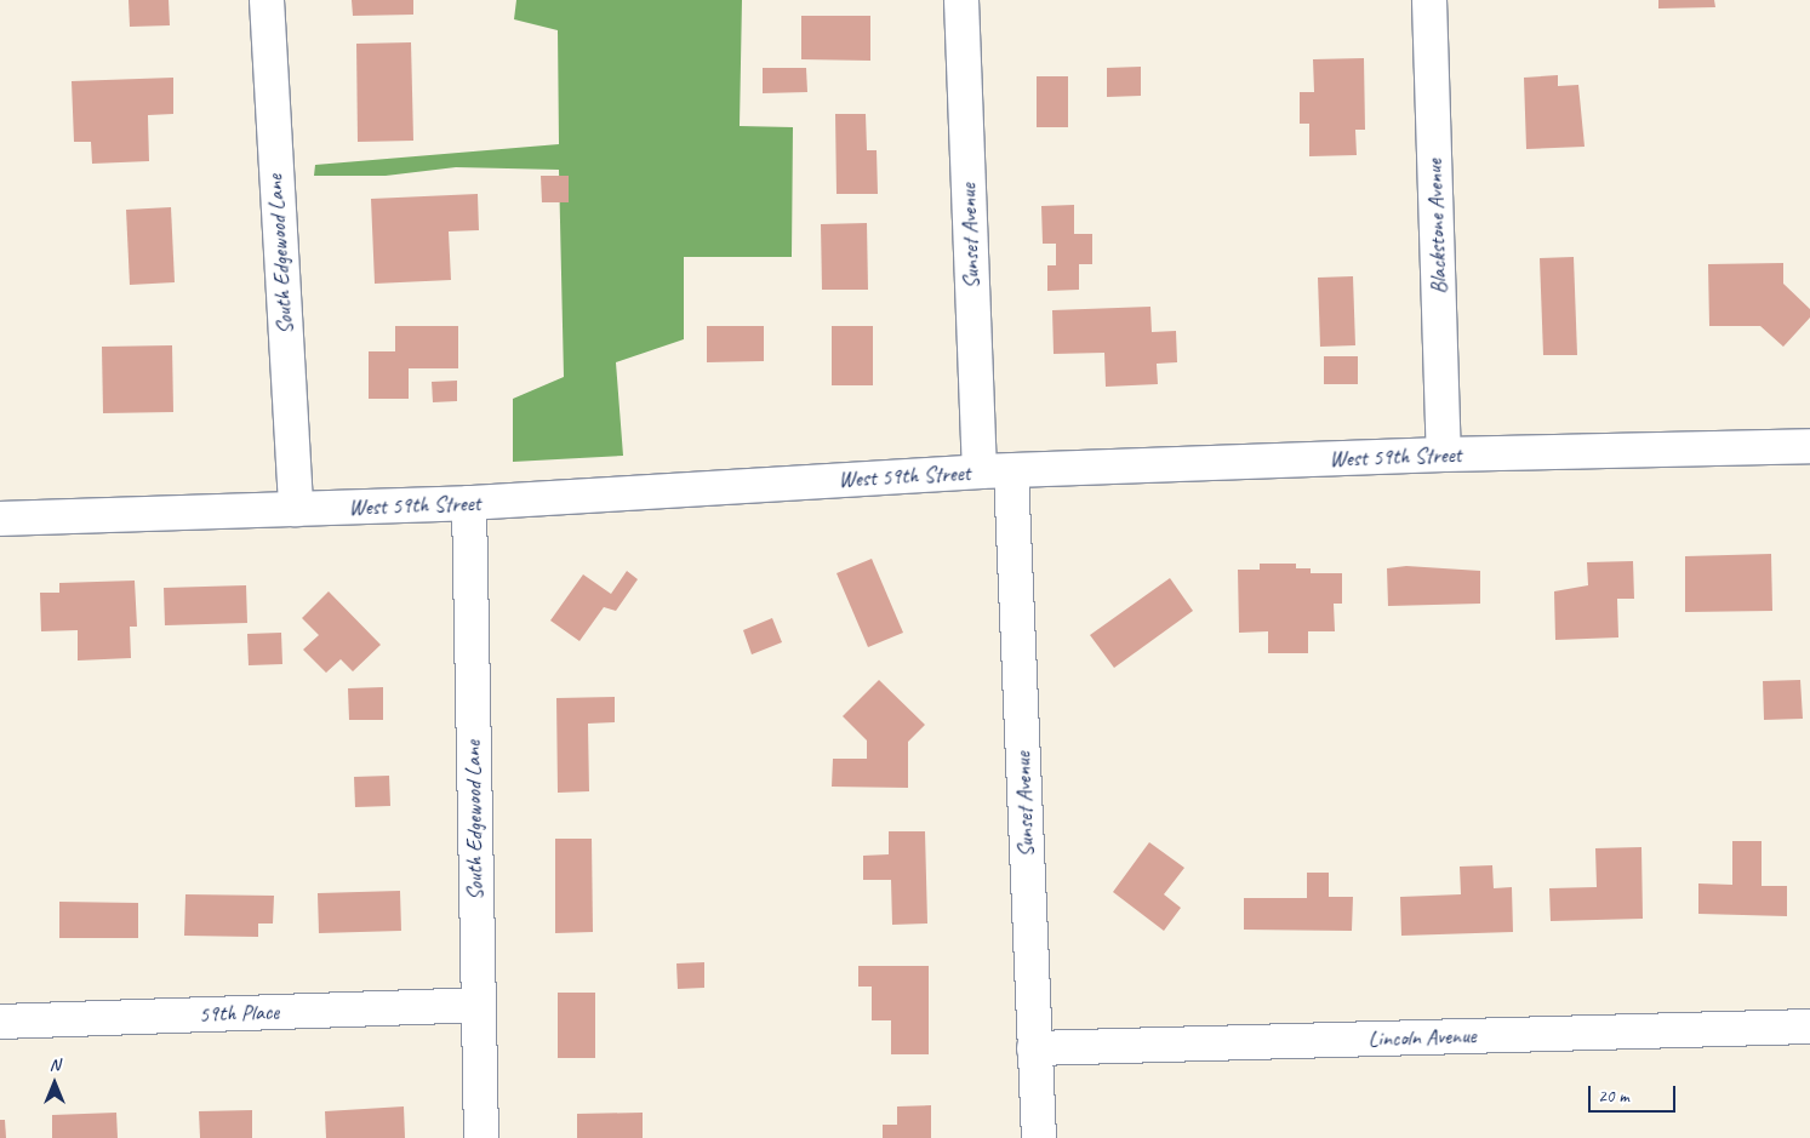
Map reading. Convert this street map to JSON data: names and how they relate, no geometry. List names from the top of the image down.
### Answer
{
  "streets": {
    "street": [
      "Blackstone Avenue",
      "Sunset Avenue",
      "South Edgewood Lane",
      "West 59th Street",
      "59th Place",
      "Lincoln Avenue"
    ]
  },
  "crossings": [
    ["Blackstone Avenue", "West 59th Street"],
    ["Sunset Avenue", "West 59th Street"],
    ["Sunset Avenue", "Lincoln Avenue"],
    ["South Edgewood Lane", "West 59th Street"],
    ["South Edgewood Lane", "59th Place"]
  ],
  "scale_bar": "20 m",
  "north": "top"
}
